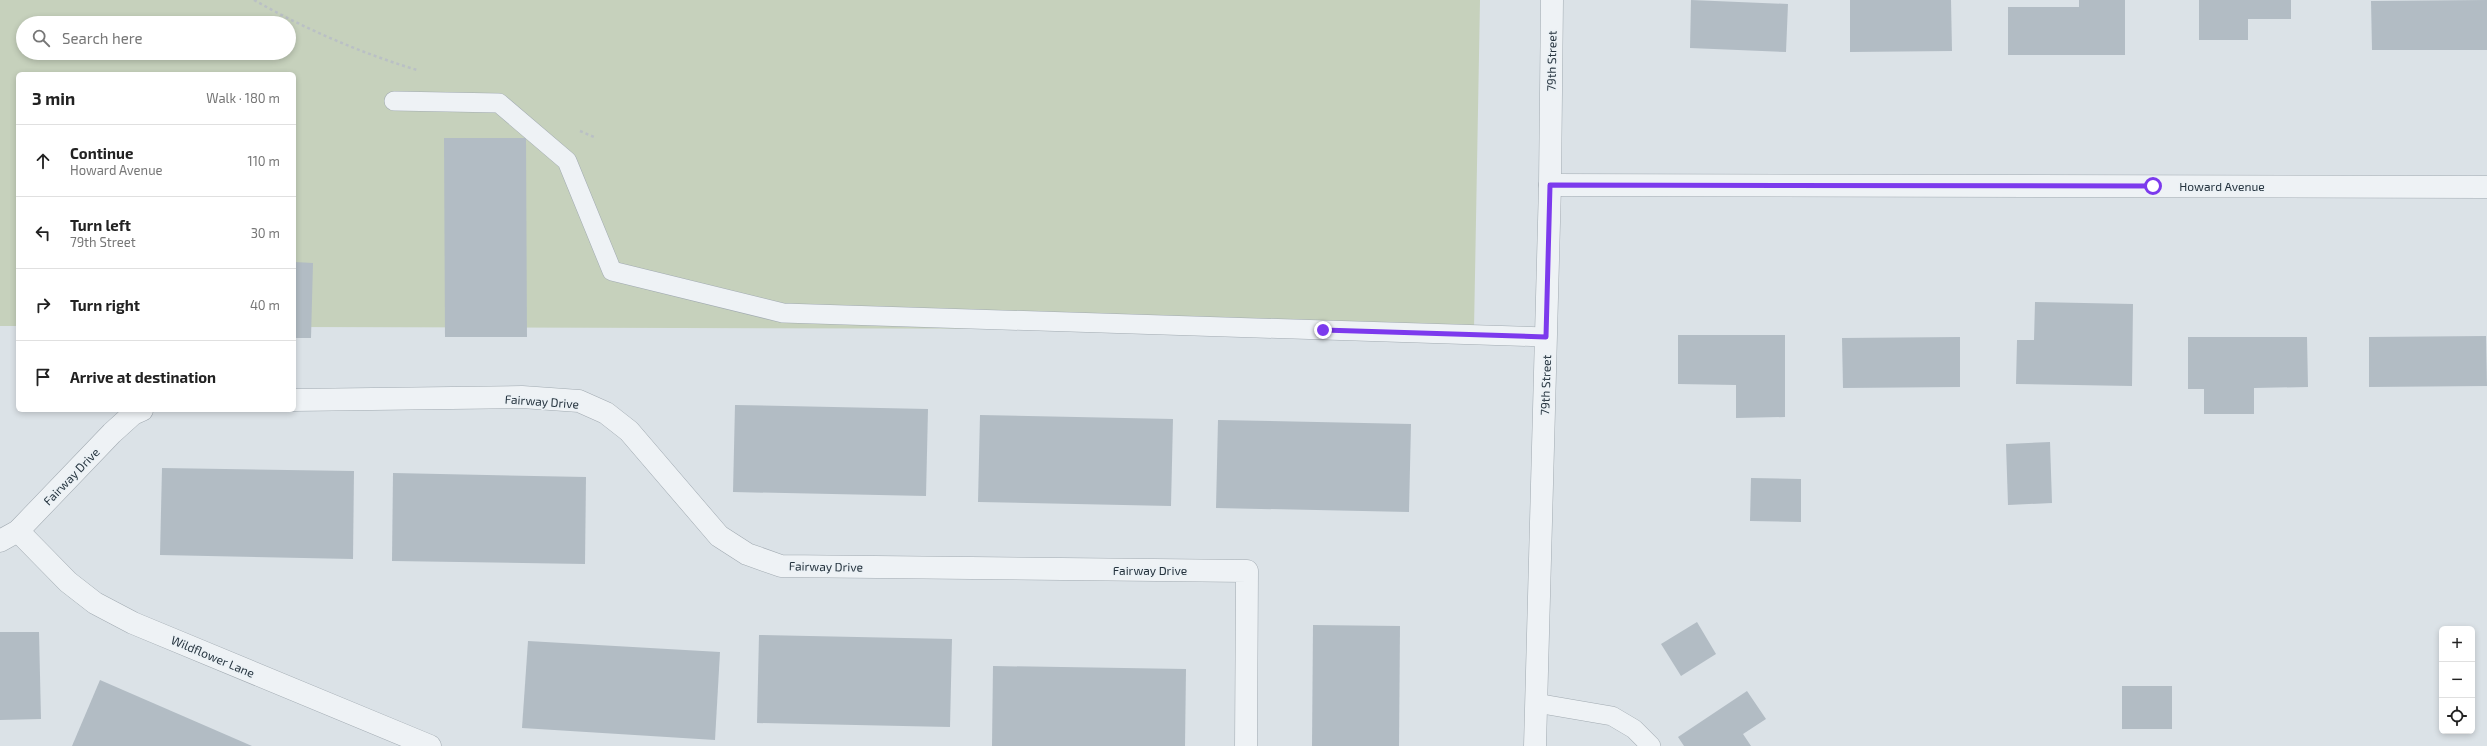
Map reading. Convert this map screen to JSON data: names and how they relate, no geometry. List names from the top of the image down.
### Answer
{
  "streets": {
    "street": [
      "79th Street",
      "Howard Avenue",
      "Fairway Drive",
      "Wildflower Lane"
    ]
  },
  "crossings": [
    ["79th Street", "Howard Avenue"],
    ["Fairway Drive", "Wildflower Lane"]
  ],
  "page": {
    "search": "Search here",
    "heading": ["3 min", "Walk · 180 m"],
    "list": [
      ["Continue", "Howard Avenue", "110 m"],
      ["Turn left", "79th Street", "30 m"],
      ["Turn right", "40 m"],
      "Arrive at destination"
    ],
    "map_buttons": ["+", "−"]
  }
}
